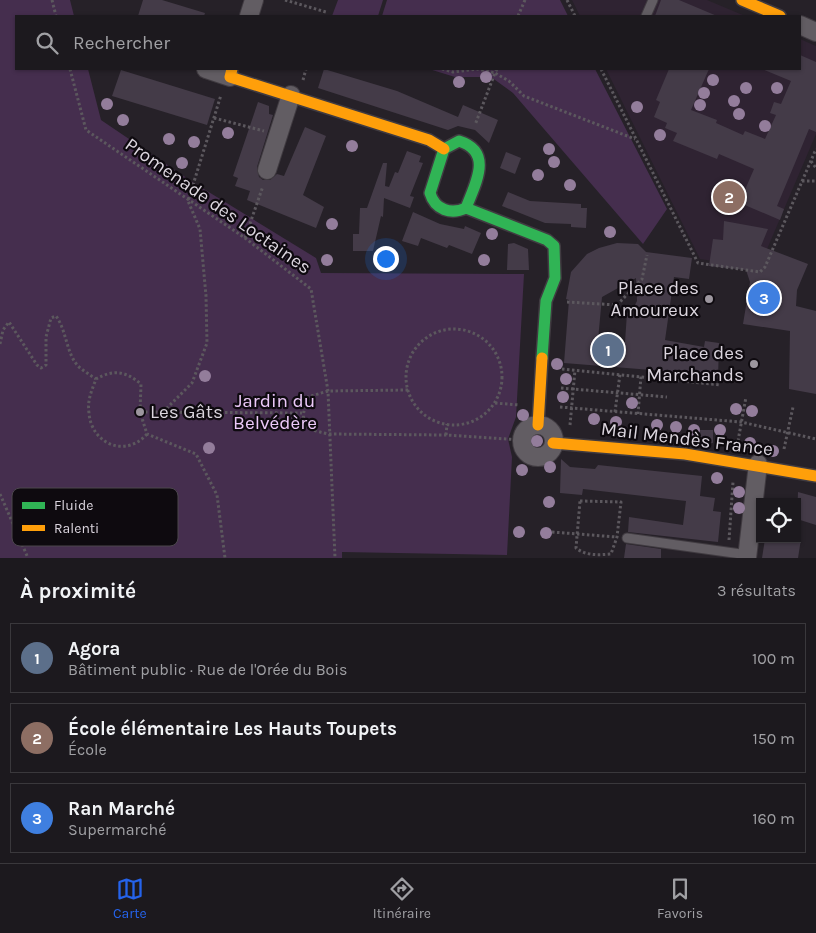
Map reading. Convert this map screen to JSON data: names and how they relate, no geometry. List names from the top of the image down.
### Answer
{
  "streets": {
    "street": ["Mail Mendès France"],
    "path": ["Promenade des Loctaines"]
  },
  "parks": ["Jardin du Belvédère"],
  "places": ["Place des Amoureux", "Place des Marchands", "Les Gâts"],
  "legend": ["Fluide", "Ralenti"],
  "page": {
    "search": "Rechercher",
    "pins": ["2", "3", "1"],
    "heading": ["À proximité", "3 résultats"],
    "list": [
      {
        "mark": "1",
        "name": "Agora",
        "note": "Bâtiment public · Rue de l'Orée du Bois",
        "value": "100 m"
      },
      {
        "mark": "2",
        "name": "École élémentaire Les Hauts Toupets",
        "note": "École",
        "value": "150 m"
      },
      {
        "mark": "3",
        "name": "Ran Marché",
        "note": "Supermarché",
        "value": "160 m"
      }
    ],
    "nav": ["Carte", "Itinéraire", "Favoris"]
  }
}
